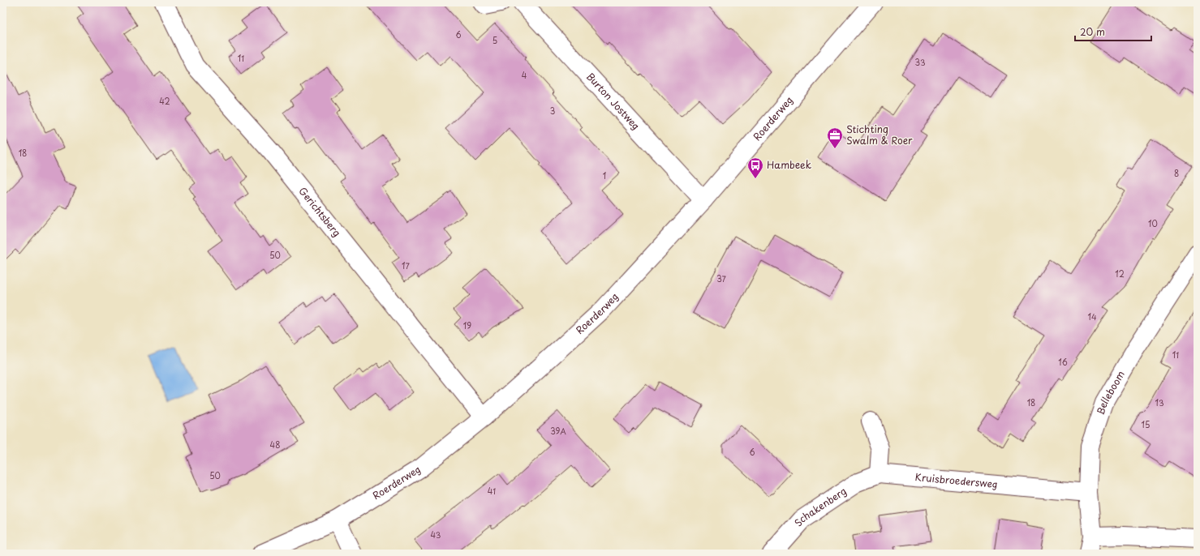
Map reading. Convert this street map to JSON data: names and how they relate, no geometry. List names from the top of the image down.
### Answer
{
  "streets": {
    "street": [
      "Burton Jostweg",
      "Roerderweg",
      "Gerichtsberg",
      "Belleboom",
      "Kruisbroedersweg",
      "Schakenberg"
    ]
  },
  "crossings": [
    ["Burton Jostweg", "Roerderweg"],
    ["Roerderweg", "Gerichtsberg"],
    ["Belleboom", "Kruisbroedersweg"],
    ["Kruisbroedersweg", "Schakenberg"]
  ],
  "places": {
    "office": ["Stichting Swalm & Roer"],
    "bus stop": ["Hambeek"]
  },
  "house_numbers": [
    "6",
    "5",
    "11",
    "33",
    "4",
    "42",
    "3",
    "18",
    "8",
    "1",
    "10",
    "50",
    "17",
    "12",
    "37",
    "14",
    "19",
    "11",
    "16",
    "18",
    "13",
    "15",
    "39A",
    "48",
    "6",
    "50",
    "41",
    "43"
  ],
  "scale_bar": "20 m"
}
